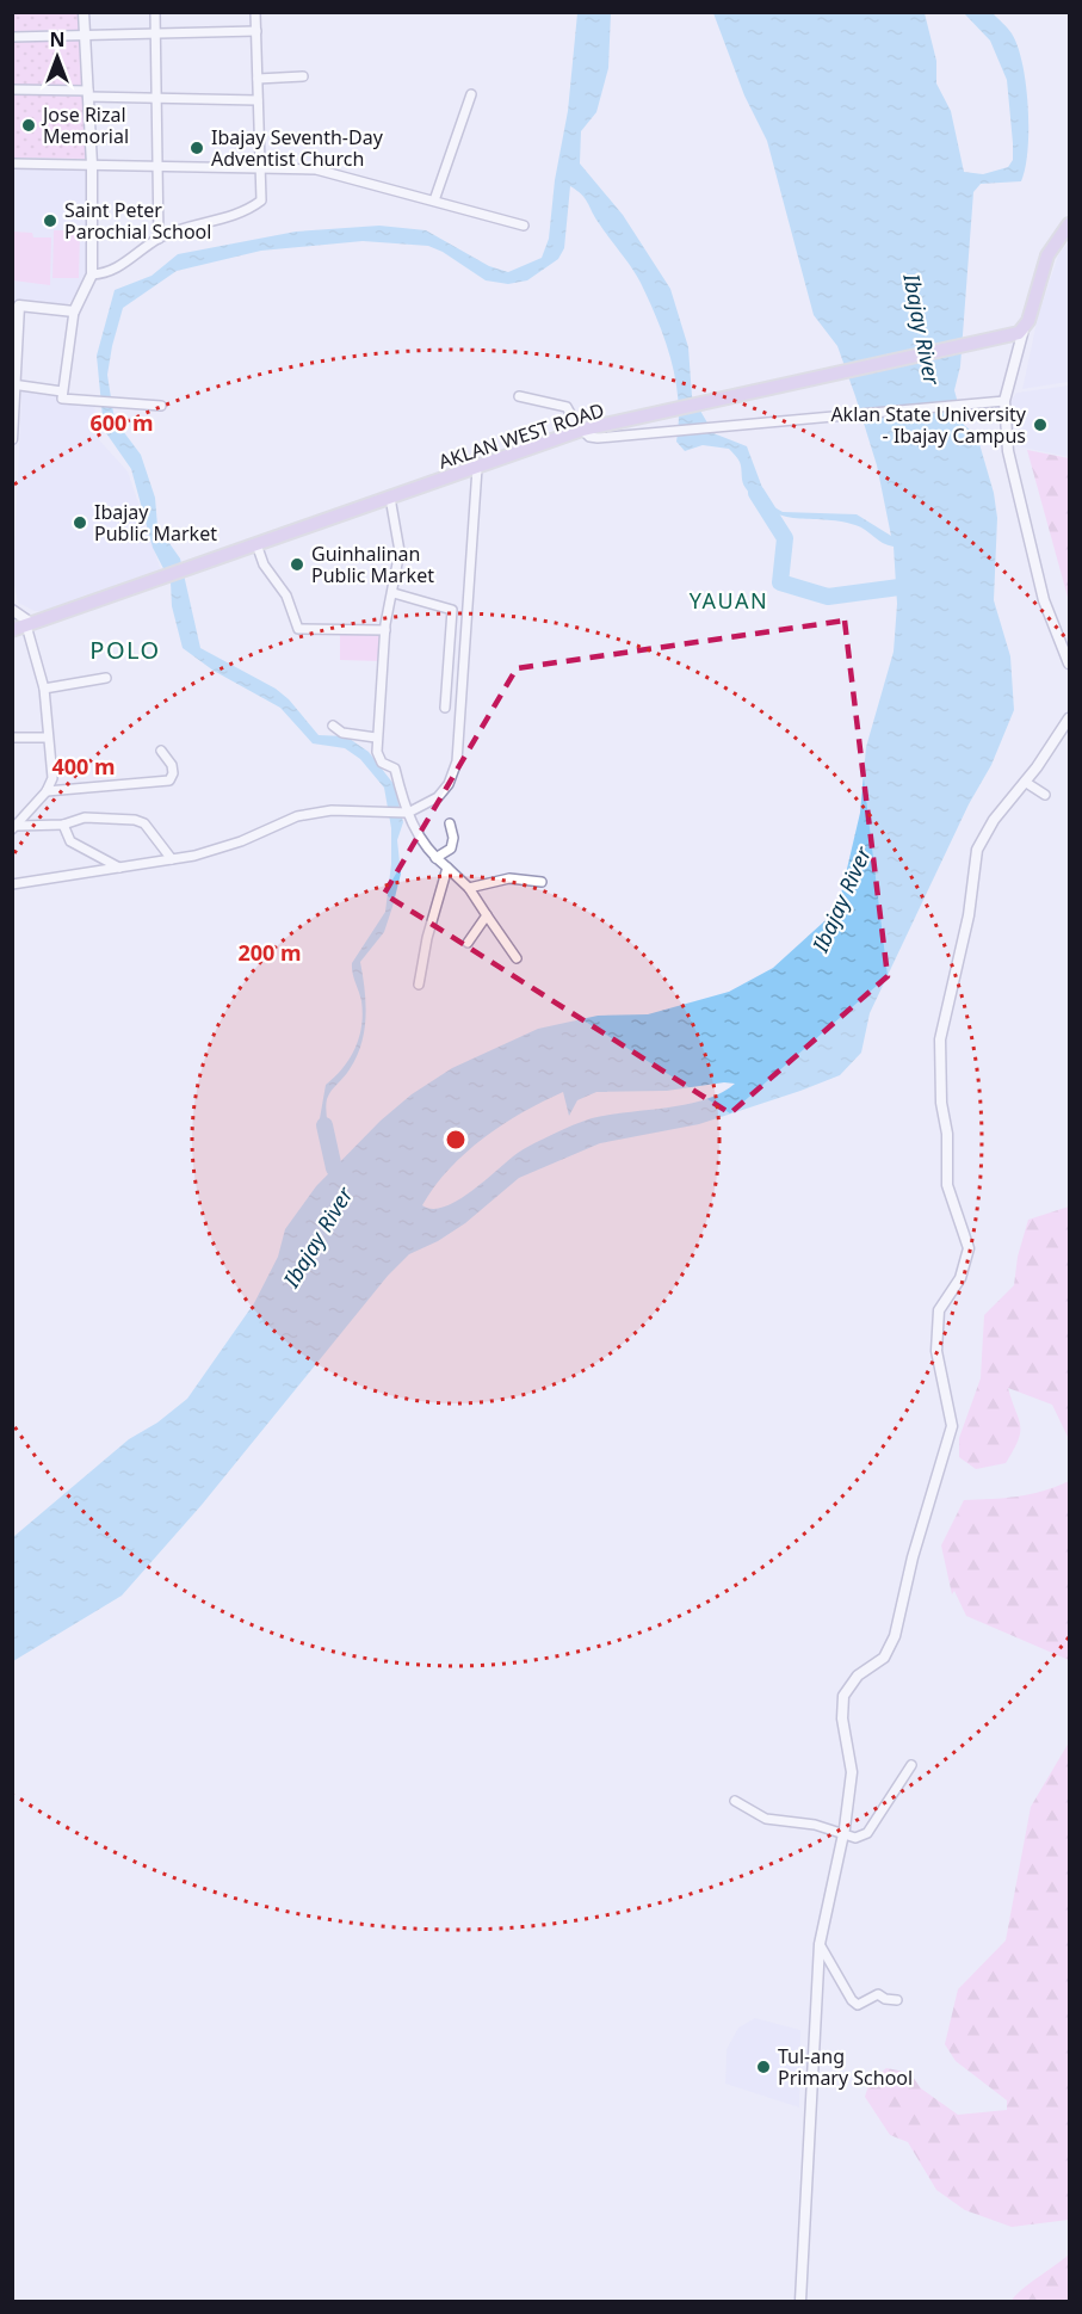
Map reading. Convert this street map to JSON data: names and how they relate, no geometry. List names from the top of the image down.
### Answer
{
  "streets": {
    "main road": ["AKLAN WEST ROAD"]
  },
  "districts": ["YAUAN", "POLO"],
  "water": ["Ibajay River"],
  "places": [
    "Jose Rizal Memorial",
    "Ibajay Seventh-Day Adventist Church",
    "Saint Peter Parochial School",
    "Aklan State University - Ibajay Campus",
    "Ibajay Public Market",
    "Guinhalinan Public Market",
    "Tul-ang Primary School"
  ],
  "north": "top",
  "rings": ["600 m", "400 m", "200 m"]
}
